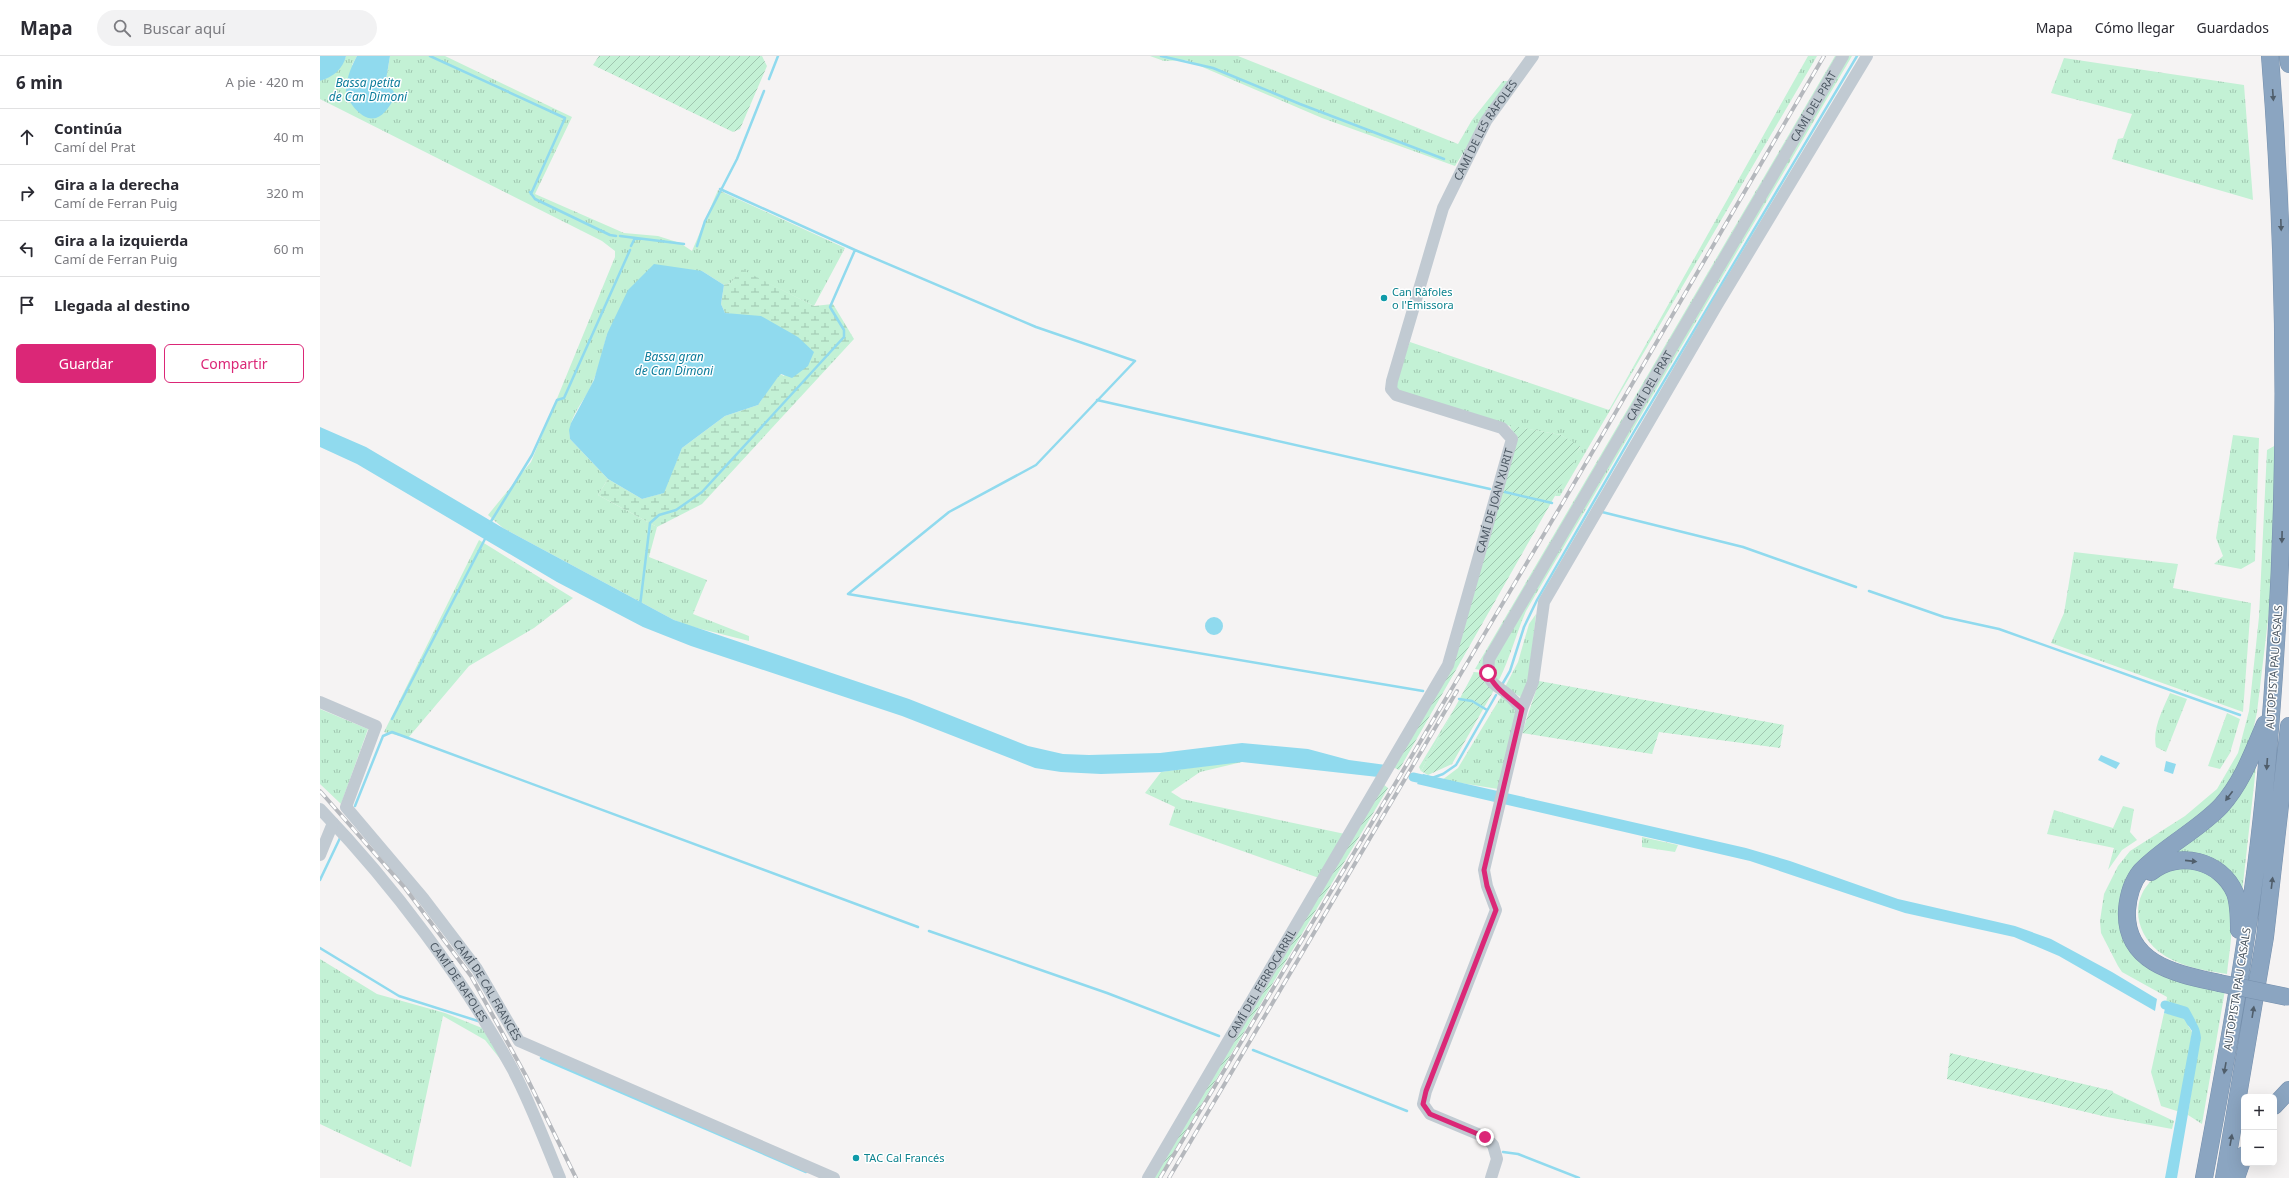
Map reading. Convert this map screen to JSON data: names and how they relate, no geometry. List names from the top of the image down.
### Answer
{
  "streets": {
    "highway": ["AUTOPISTA PAU CASALS"],
    "street": [
      "CAMÍ DEL PRAT",
      "CAMÍ DE LES RÀFOLES",
      "CAMÍ DE JOAN XURIT",
      "CAMÍ DE RAFOLES",
      "CAMÍ DEL FERROCARRIL",
      "CAMÍ DE CAL FRANCÈS"
    ]
  },
  "crossings": [
    ["CAMÍ DE LES RÀFOLES", "CAMÍ DE JOAN XURIT"],
    ["CAMÍ DE JOAN XURIT", "CAMÍ DEL FERROCARRIL"]
  ],
  "water": ["Bassa petita de Can Dimoni", "Bassa gran de Can Dimoni"],
  "places": ["Can Ràfoles o l'Emissora", "TAC Cal Francés"],
  "page": {
    "header": "Mapa",
    "search": "Buscar aquí",
    "nav": ["Mapa", "Cómo llegar", "Guardados"],
    "heading": ["6 min", "A pie · 420 m"],
    "list": [
      ["Continúa", "Camí del Prat", "40 m"],
      ["Gira a la derecha", "Camí de Ferran Puig", "320 m"],
      ["Gira a la izquierda", "Camí de Ferran Puig", "60 m"],
      "Llegada al destino"
    ],
    "buttons": ["Guardar", "Compartir"],
    "map_buttons": ["+", "−"]
  }
}
